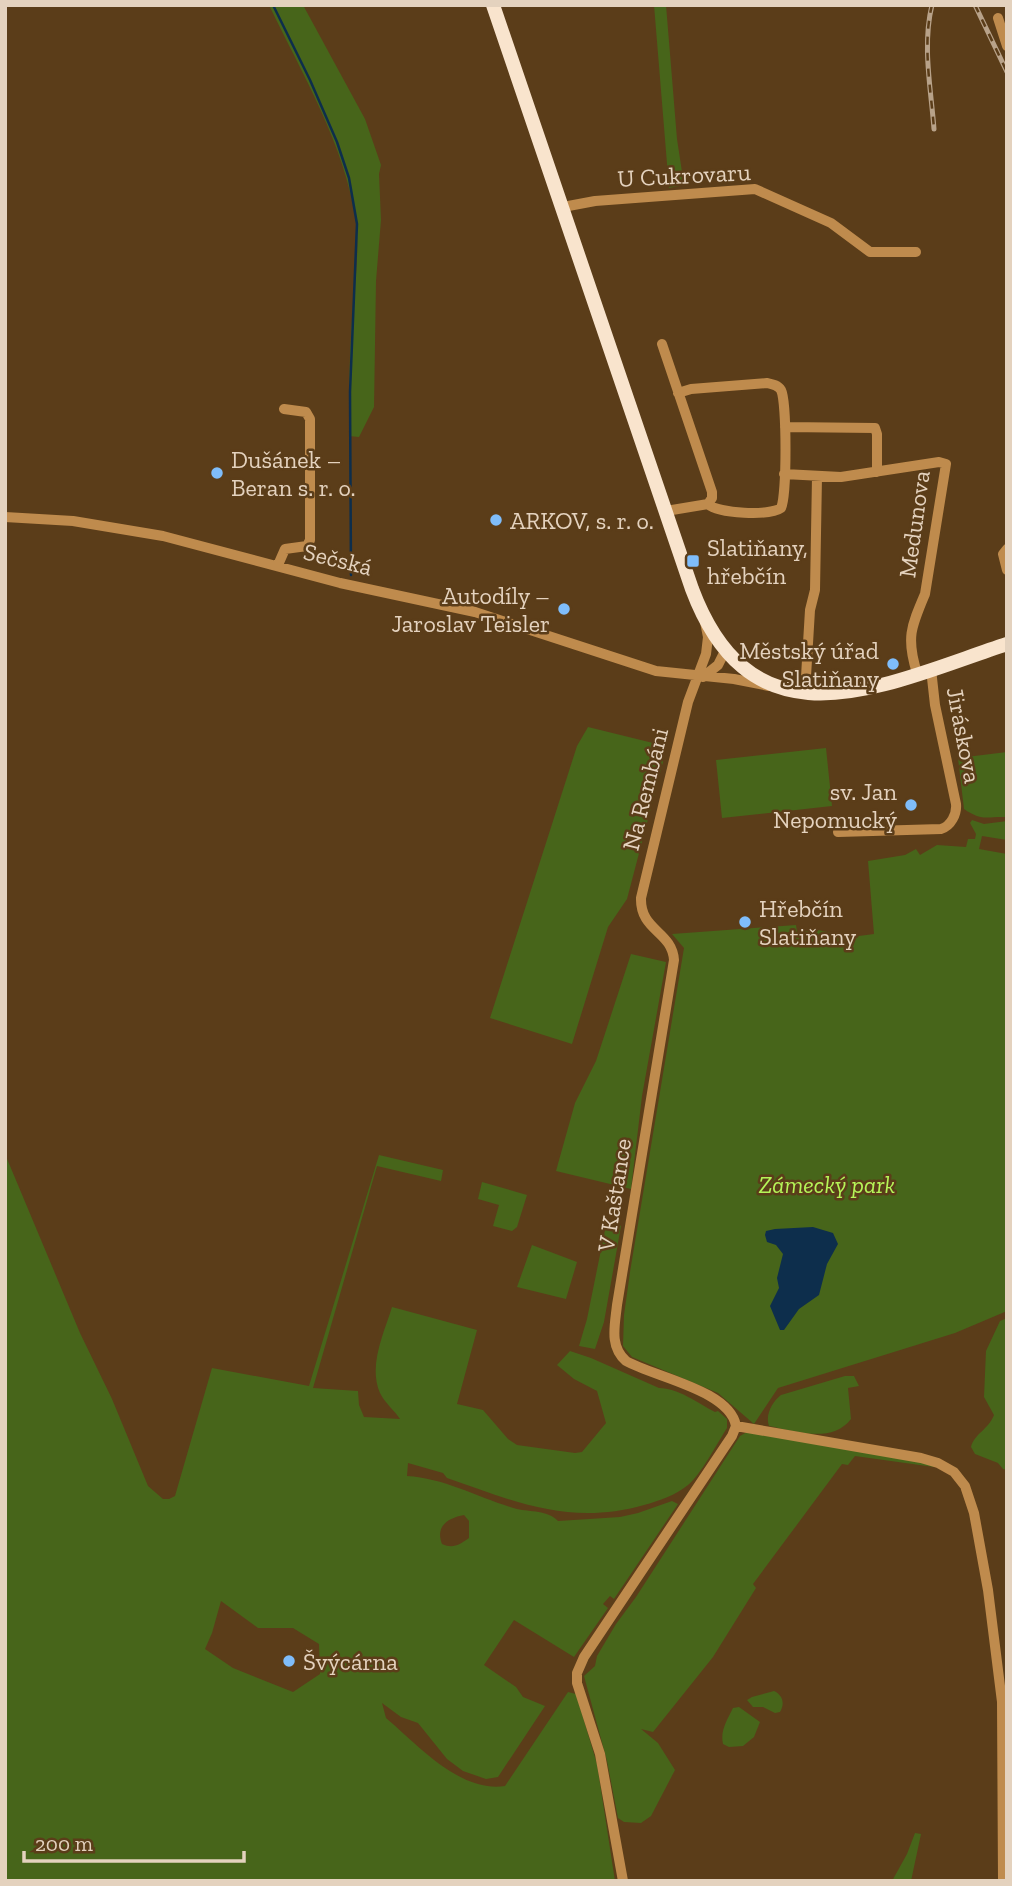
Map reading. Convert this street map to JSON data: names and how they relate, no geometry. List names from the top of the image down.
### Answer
{
  "streets": {
    "street": [
      "U Cukrovaru",
      "Medunova",
      "Sečská",
      "Jiráskova",
      "Na Rembáni",
      "V Kaštance"
    ]
  },
  "crossings": [
    ["Medunova", "Jiráskova"],
    ["Sečská", "Na Rembáni"],
    ["Na Rembáni", "V Kaštance"]
  ],
  "parks": ["Zámecký park"],
  "places": {
    "other": [
      "Dušánek – Beran s. r. o.",
      "ARKOV, s. r. o.",
      "Autodíly – Jaroslav Teisler",
      "Městský úřad Slatiňany",
      "sv. Jan Nepomucký",
      "Hřebčín Slatiňany",
      "Švýcárna"
    ],
    "transit": ["Slatiňany, hřebčín"]
  },
  "scale_bar": "200 m"
}
